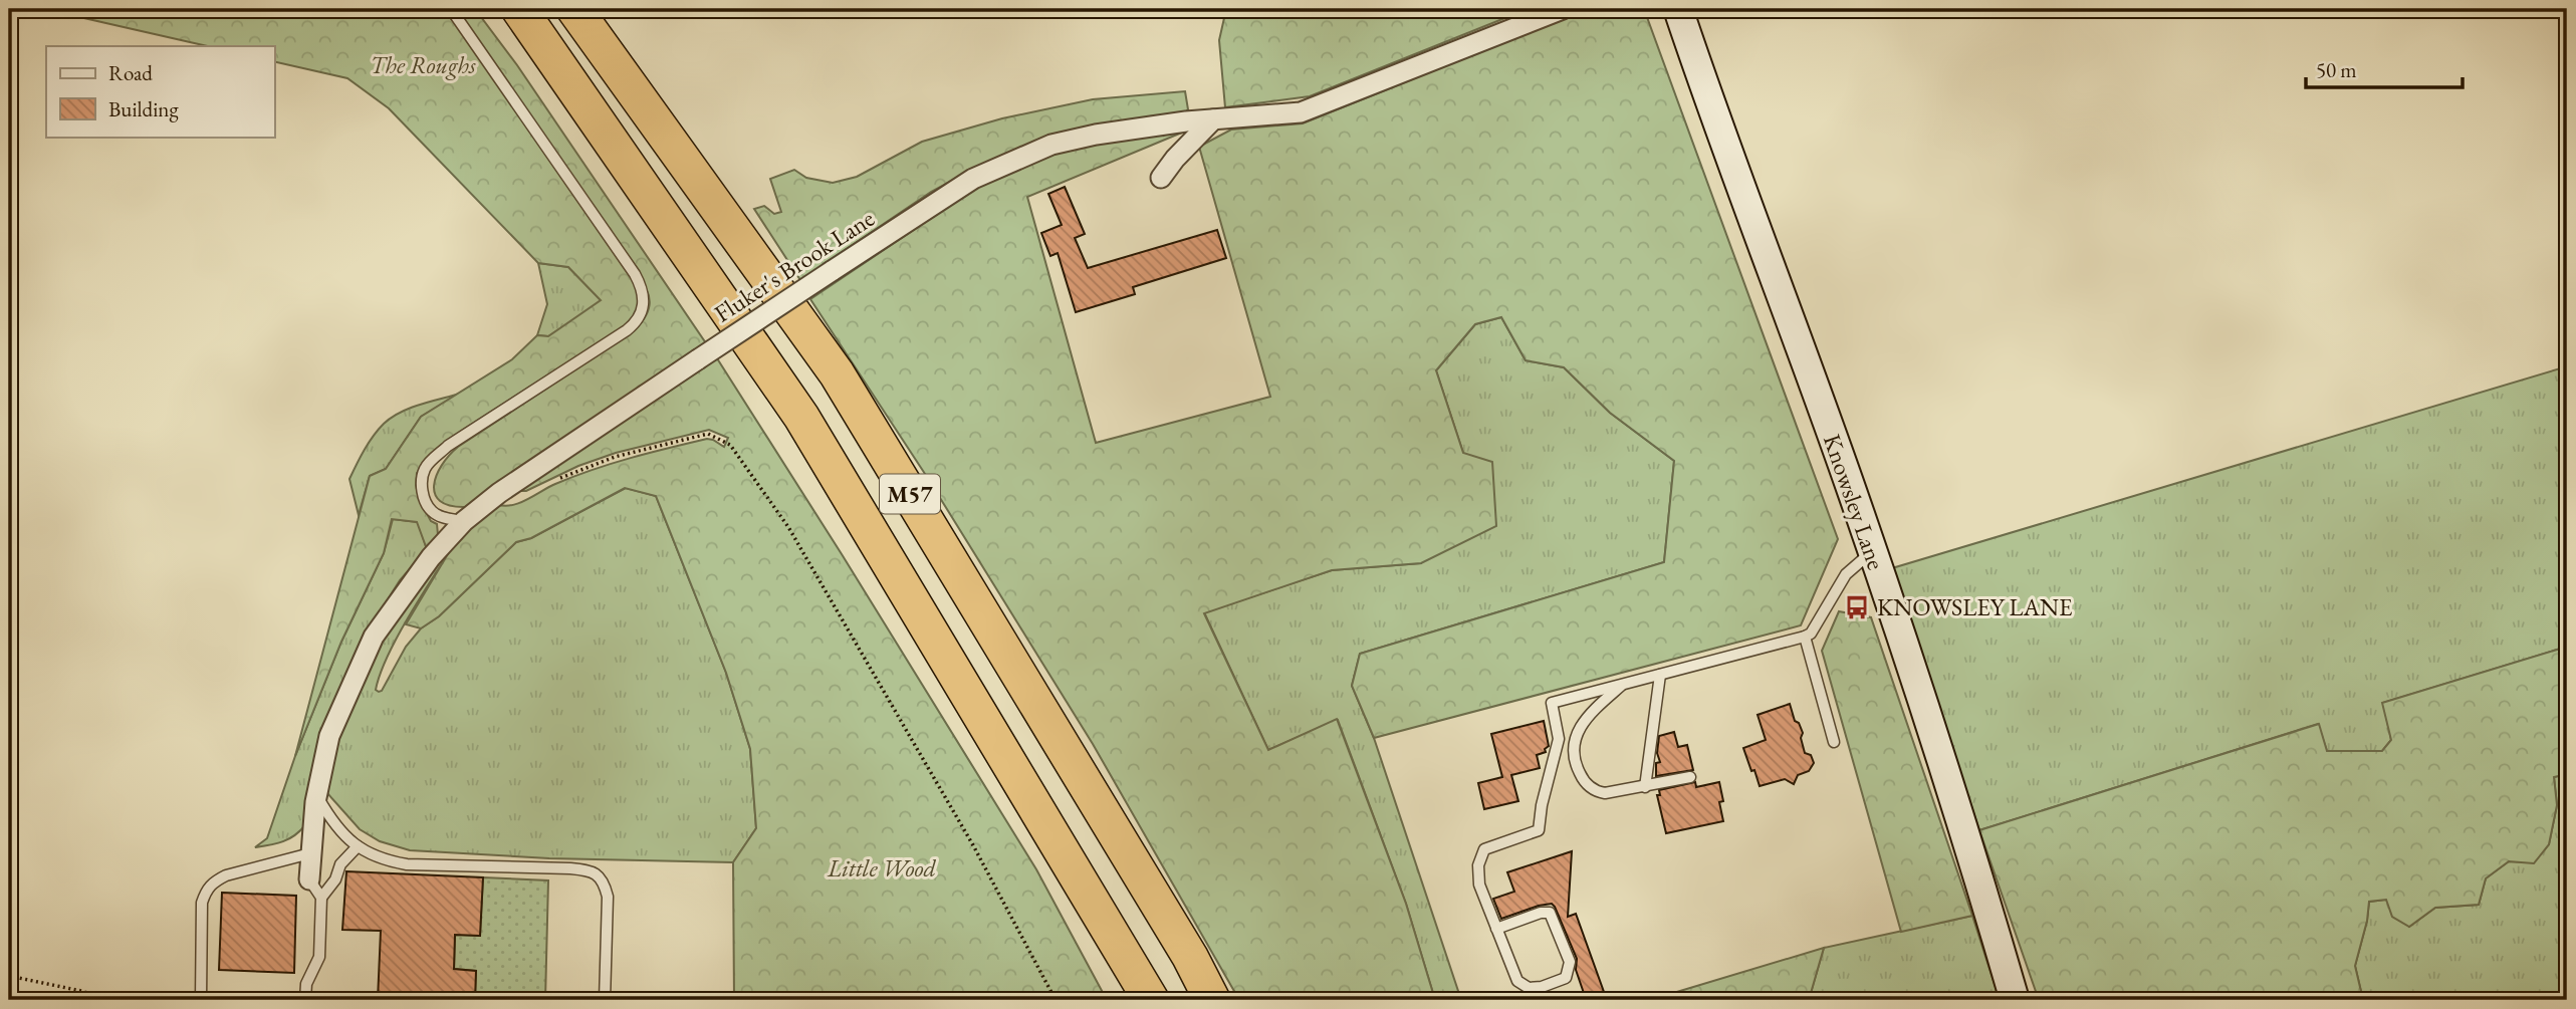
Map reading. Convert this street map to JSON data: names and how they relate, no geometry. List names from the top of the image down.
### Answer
{
  "streets": {
    "highway": ["M57"],
    "main road": ["Knowsley Lane"],
    "street": ["Fluker's Brook Lane"]
  },
  "parks": ["The Roughs", "Little Wood"],
  "places": {
    "bus stop": ["KNOWSLEY LANE"]
  },
  "legend": ["Road", "Building"],
  "scale_bar": "50 m"
}
